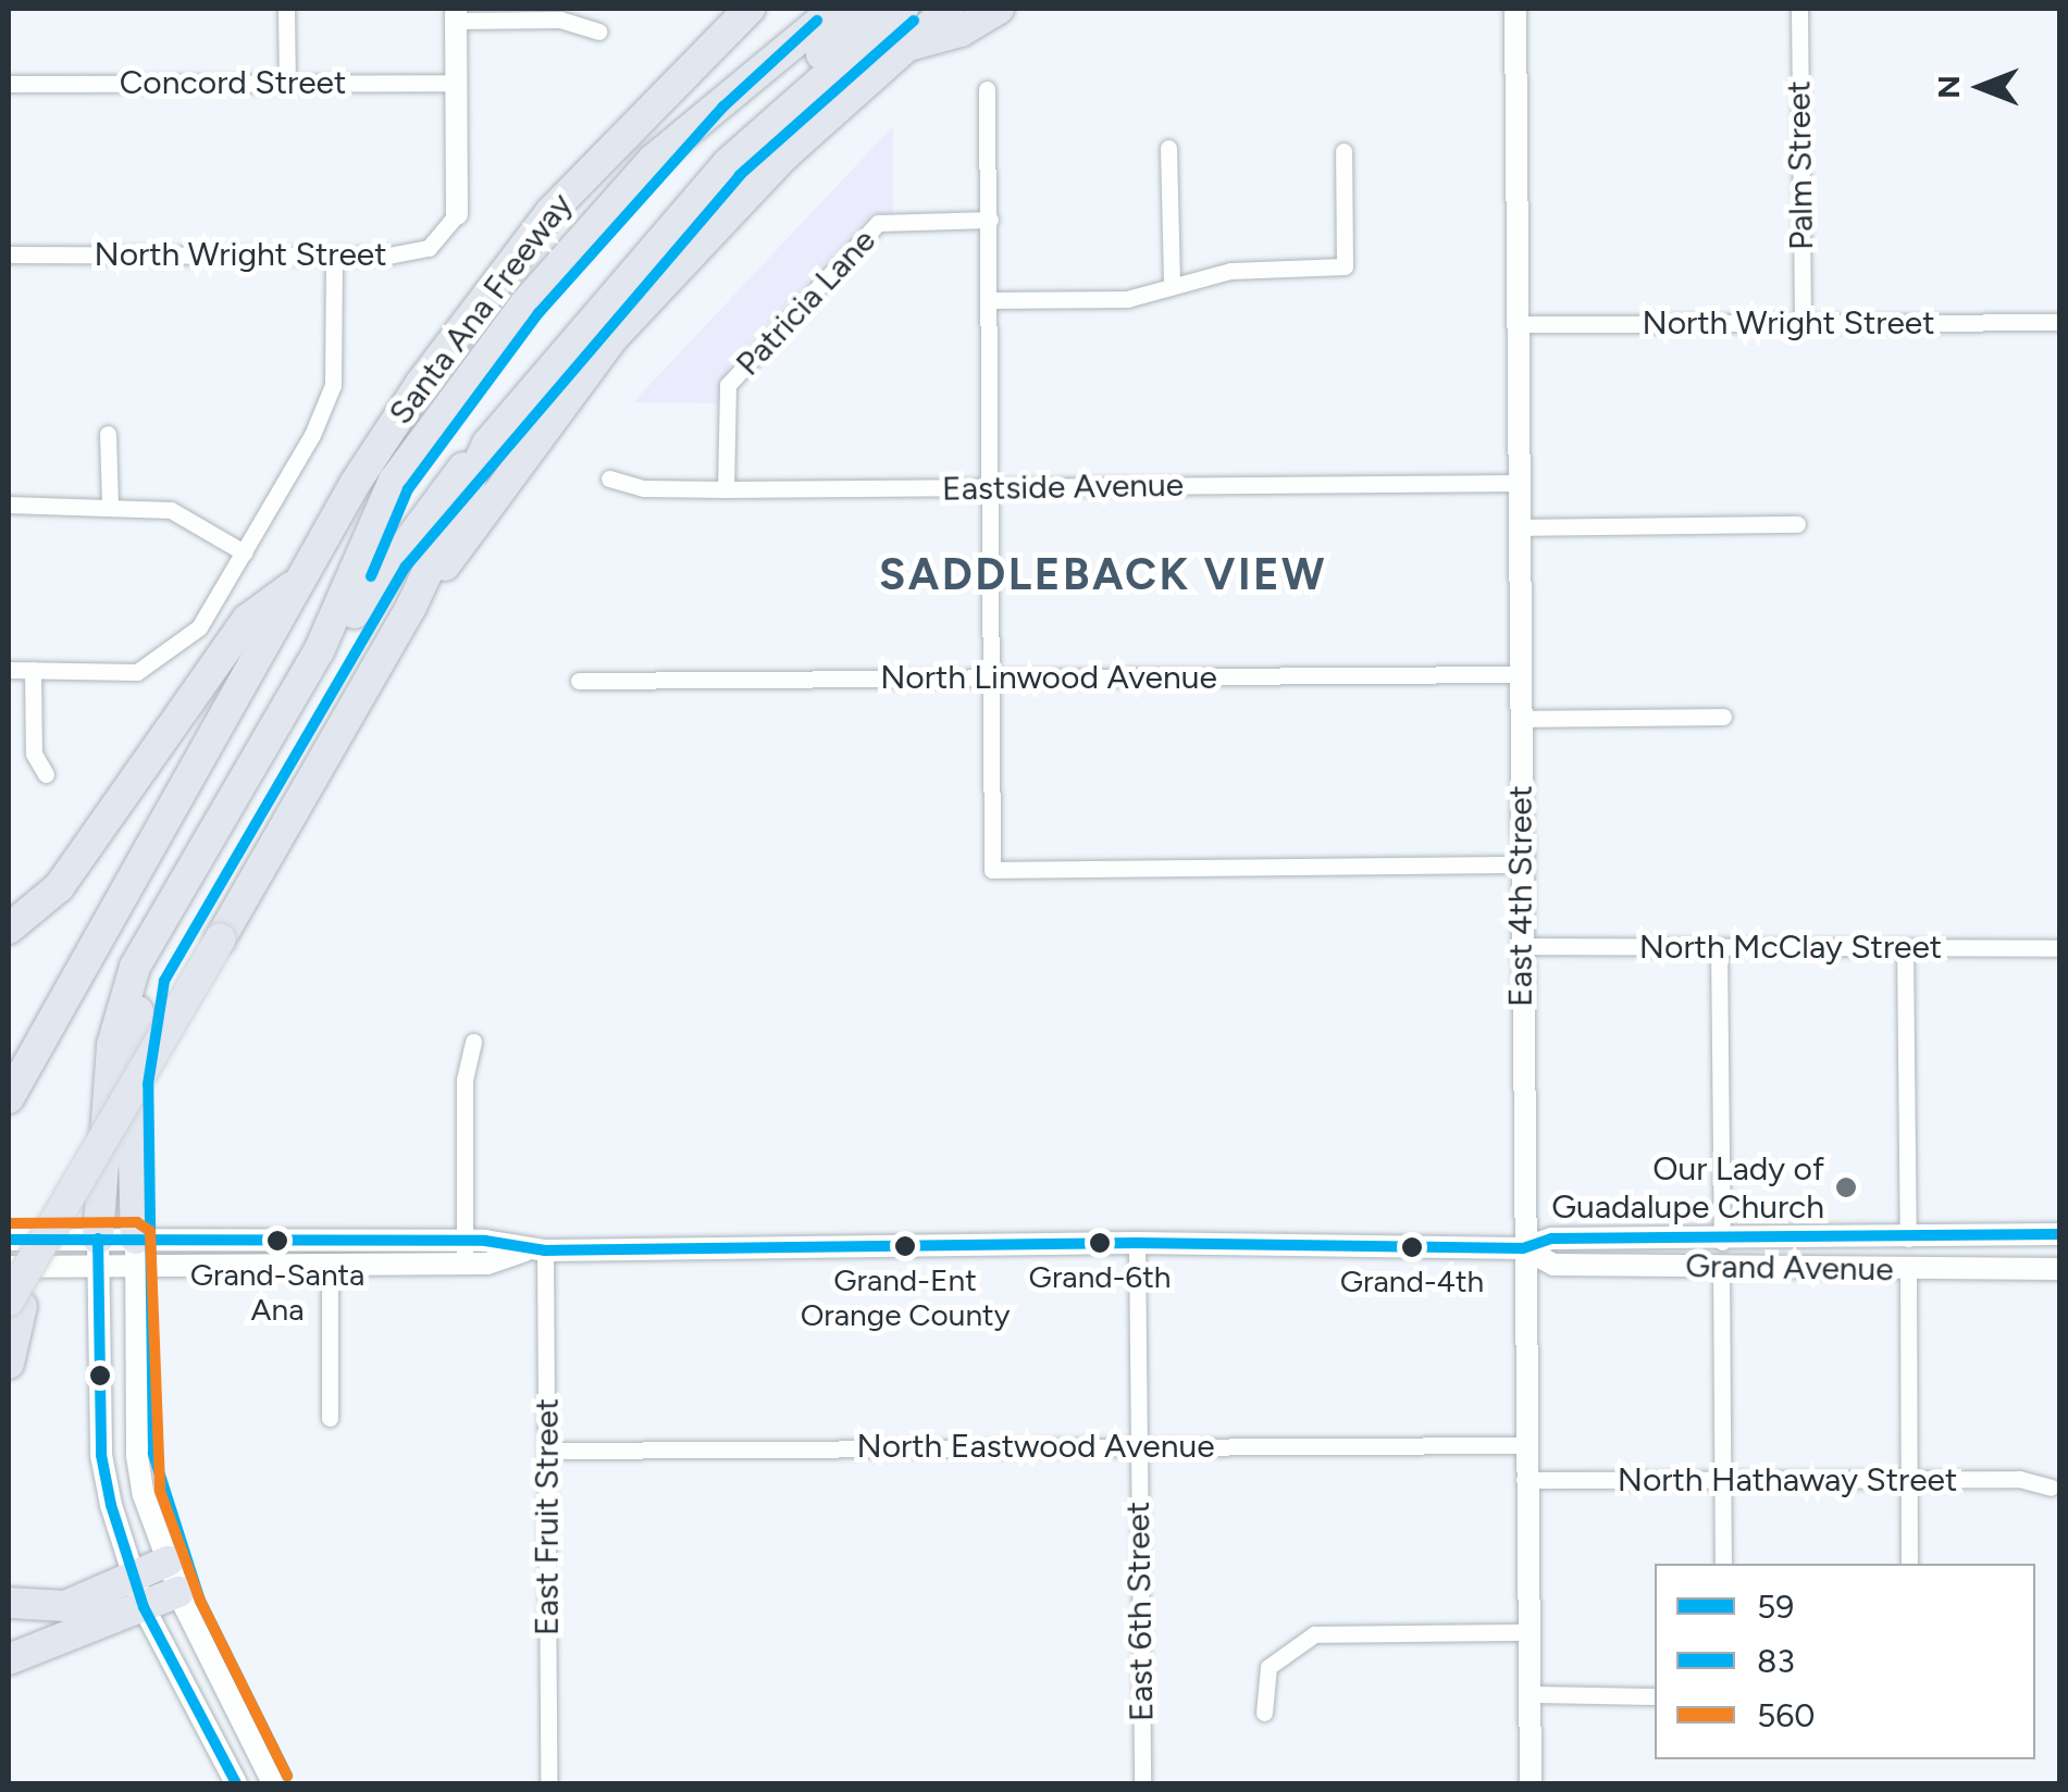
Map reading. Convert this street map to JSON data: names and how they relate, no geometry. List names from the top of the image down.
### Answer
{
  "streets": {
    "highway": ["Santa Ana Freeway"],
    "main road": ["East 4th Street", "Grand Avenue"],
    "street": [
      "Concord Street",
      "Palm Street",
      "North Wright Street",
      "Patricia Lane",
      "Eastside Avenue",
      "North Linwood Avenue",
      "North McClay Street",
      "North Eastwood Avenue",
      "North Hathaway Street",
      "East Fruit Street",
      "East 6th Street"
    ]
  },
  "crossings": [
    ["Palm Street", "North Wright Street"],
    ["North Wright Street", "East 4th Street"],
    ["Patricia Lane", "Eastside Avenue"],
    ["Eastside Avenue", "East 4th Street"],
    ["North Linwood Avenue", "East 4th Street"],
    ["East 4th Street", "North McClay Street"],
    ["East 4th Street", "Grand Avenue"],
    ["East 4th Street", "North Eastwood Avenue"],
    ["East 4th Street", "North Hathaway Street"],
    ["Grand Avenue", "East Fruit Street"],
    ["Grand Avenue", "East 6th Street"],
    ["North Eastwood Avenue", "East Fruit Street"],
    ["North Eastwood Avenue", "East 6th Street"]
  ],
  "districts": ["SADDLEBACK VIEW"],
  "places": [
    "Our Lady of Guadalupe Church",
    "Grand-Santa Ana",
    "Grand-6th",
    "Grand-Ent Orange County",
    "Grand-4th"
  ],
  "lines": ["transit line 83", "transit line 560", "transit line 59"],
  "legend": ["59", "83", "560"],
  "north": "left"
}
